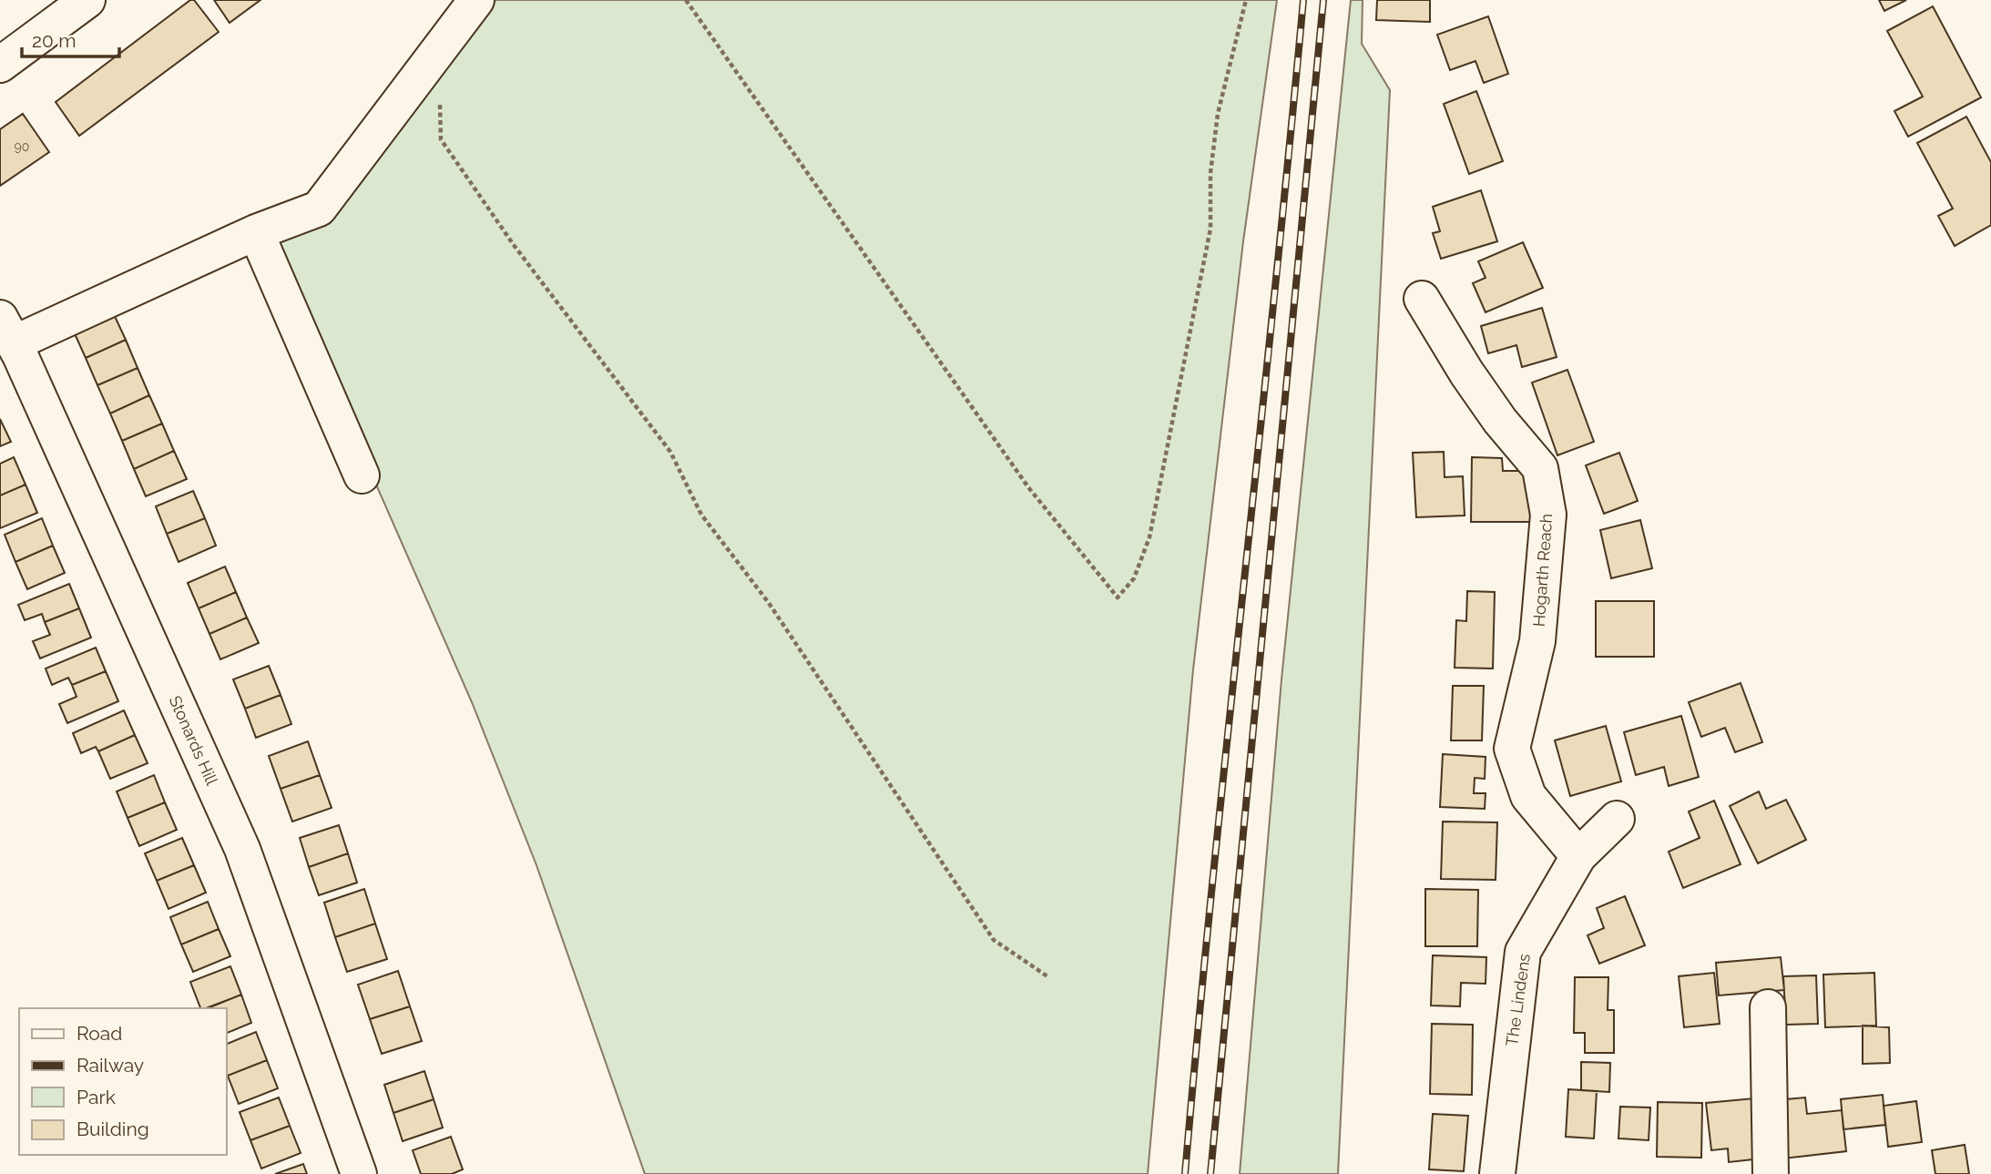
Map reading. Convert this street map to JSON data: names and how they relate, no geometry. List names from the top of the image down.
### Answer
{
  "streets": {
    "street": ["Hogarth Reach", "Stonards Hill", "The Lindens"]
  },
  "crossings": [
    ["Hogarth Reach", "The Lindens"]
  ],
  "house_numbers": ["90"],
  "legend": [
    "Road",
    "Railway",
    "Park",
    "Building"
  ],
  "scale_bar": "20 m"
}
